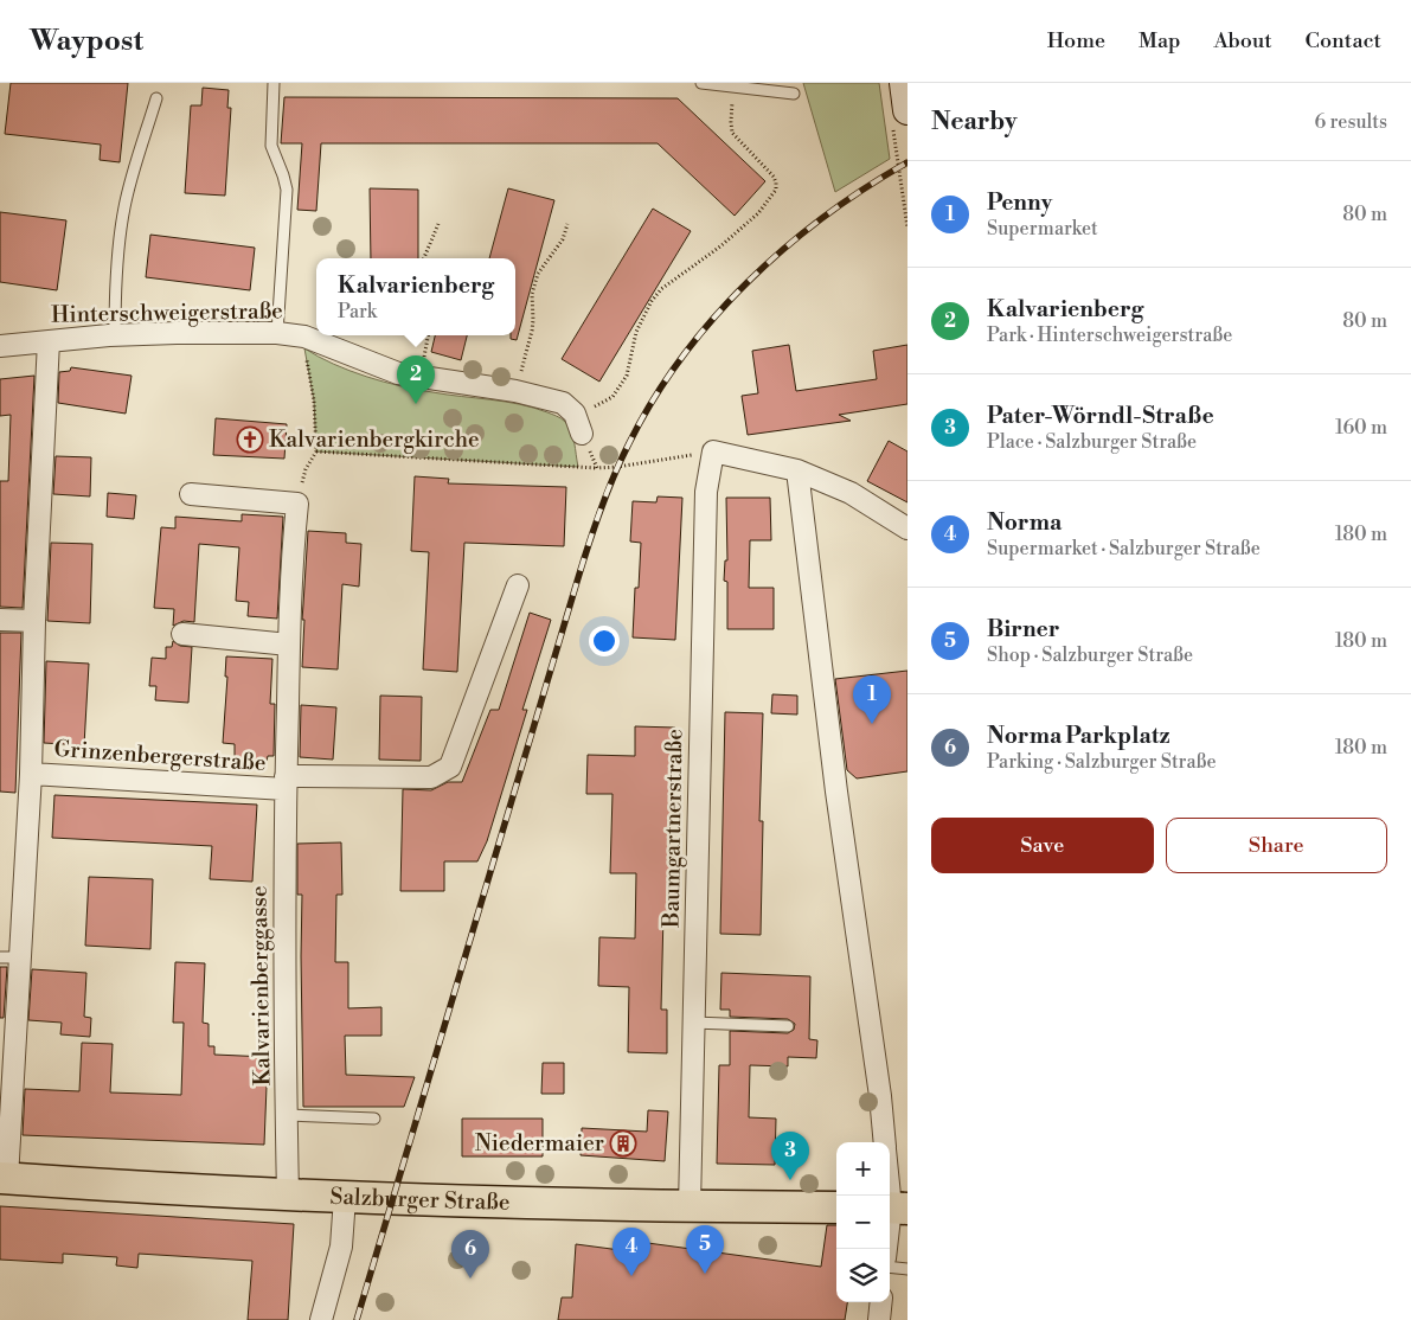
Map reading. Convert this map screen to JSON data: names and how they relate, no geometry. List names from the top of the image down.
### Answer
{
  "streets": {
    "main road": ["Salzburger Straße"],
    "street": [
      "Hinterschweigerstraße",
      "Grinzenbergerstraße",
      "Baumgartnerstraße",
      "Kalvarienberggasse"
    ]
  },
  "crossings": [
    ["Grinzenbergerstraße", "Kalvarienberggasse"],
    ["Baumgartnerstraße", "Salzburger Straße"],
    ["Kalvarienberggasse", "Salzburger Straße"]
  ],
  "places": {
    "church": ["Kalvarienbergkirche"],
    "building": ["Niedermaier"]
  },
  "page": {
    "header": "Waypost",
    "nav": [
      "Home",
      "Map",
      "About",
      "Contact"
    ],
    "heading": ["Nearby", "6 results"],
    "list": [
      {
        "mark": "1",
        "name": "Penny",
        "note": "Supermarket",
        "value": "80 m"
      },
      {
        "mark": "2",
        "name": "Kalvarienberg",
        "note": "Park · Hinterschweigerstraße",
        "value": "80 m"
      },
      {
        "mark": "3",
        "name": "Pater-Wörndl-Straße",
        "note": "Place · Salzburger Straße",
        "value": "160 m"
      },
      {
        "mark": "4",
        "name": "Norma",
        "note": "Supermarket · Salzburger Straße",
        "value": "180 m"
      },
      {
        "mark": "5",
        "name": "Birner",
        "note": "Shop · Salzburger Straße",
        "value": "180 m"
      },
      {
        "mark": "6",
        "name": "Norma Parkplatz",
        "note": "Parking · Salzburger Straße",
        "value": "180 m"
      }
    ],
    "popup": ["Kalvarienberg", "Park"],
    "pins": [
      "2",
      "1",
      "3",
      "5",
      "4",
      "6"
    ],
    "buttons": ["Save", "Share"],
    "map_buttons": ["+", "−"]
  }
}
